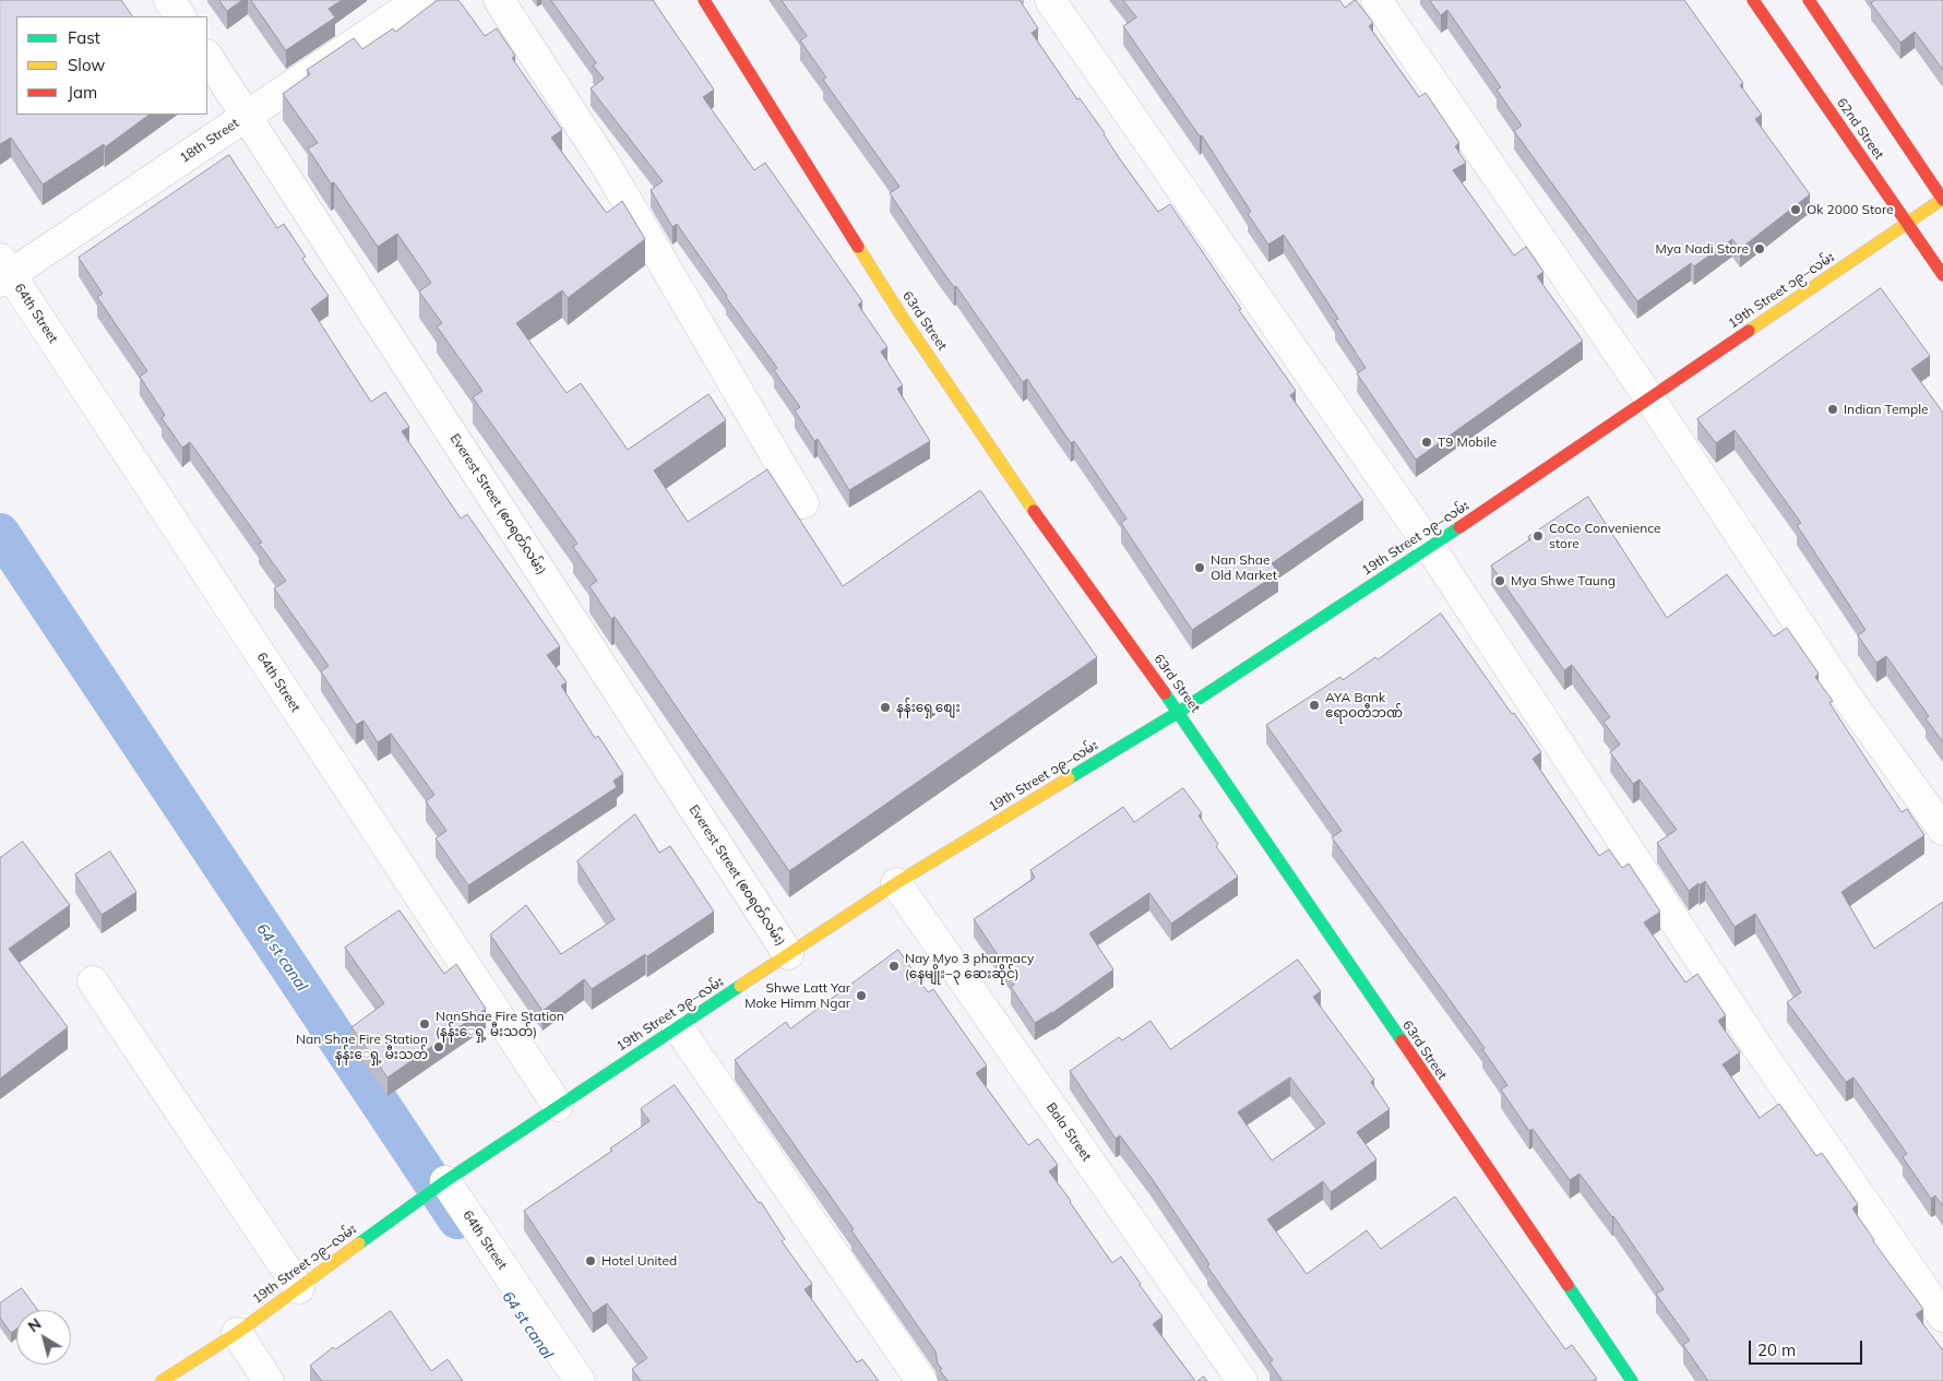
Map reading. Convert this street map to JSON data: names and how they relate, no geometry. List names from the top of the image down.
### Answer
{
  "streets": {
    "street": [
      "62nd Street",
      "18th Street",
      "19th Street ၁၉−လမ်း",
      "64th Street",
      "63rd Street",
      "Everest Street (ဧ၀ရတ်လမ်း)",
      "Bala Street"
    ]
  },
  "crossings": [
    ["62nd Street", "19th Street ၁၉−လမ်း"],
    ["18th Street", "64th Street"],
    ["18th Street", "Everest Street (ဧ၀ရတ်လမ်း)"],
    ["19th Street ၁၉−လမ်း", "64th Street"],
    ["19th Street ၁၉−လမ်း", "63rd Street"],
    ["19th Street ၁၉−လမ်း", "Everest Street (ဧ၀ရတ်လမ်း)"],
    ["19th Street ၁၉−လမ်း", "Bala Street"]
  ],
  "water": ["64 st canal"],
  "places": [
    "Ok 2000 Store",
    "Mya Nadi Store",
    "Indian Temple",
    "T9 Mobile",
    "CoCo Convenience store",
    "Nan Shae Old Market",
    "Mya Shwe Taung",
    "AYA Bank ဧရာ၀တီဘဏ်",
    "နန်းရှေ့စျေး",
    "Nay Myo 3 pharmacy (နေမျိုး−၃ ဆေးဆိုင်)",
    "Shwe Latt Yar Moke Himm Ngar",
    "NanShae Fire Station (နန်းေရှ့ မီးသတ်)",
    "Nan Shae Fire Station နန်းေရှ့ မီးသတ်",
    "Hotel United"
  ],
  "legend": ["Fast", "Slow", "Jam"],
  "scale_bar": "20 m",
  "north": "top left"
}
